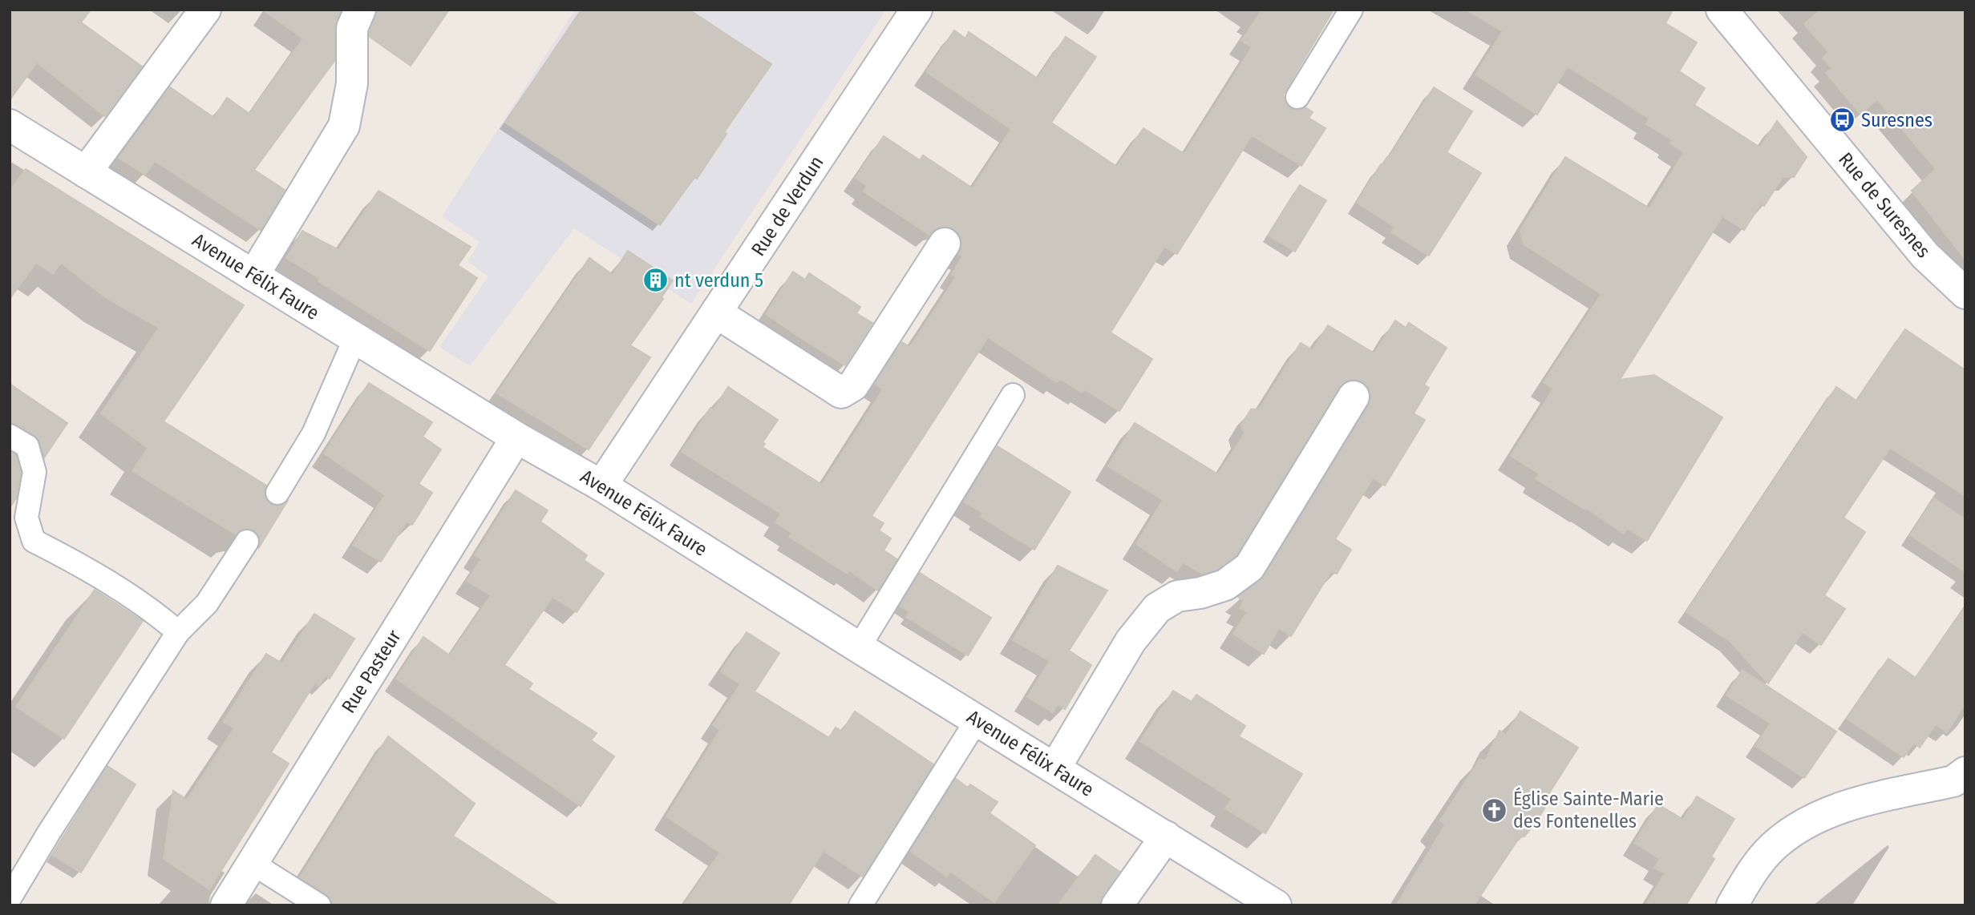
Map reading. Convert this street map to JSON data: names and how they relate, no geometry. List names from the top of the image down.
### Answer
{
  "streets": {
    "street": [
      "Rue de Suresnes",
      "Rue de Verdun",
      "Avenue Félix Faure",
      "Rue Pasteur"
    ]
  },
  "crossings": [
    ["Rue de Verdun", "Avenue Félix Faure"],
    ["Avenue Félix Faure", "Rue Pasteur"]
  ],
  "places": {
    "bus stop": ["Suresnes"],
    "building": ["nt verdun 5"],
    "church": ["Église Sainte-Marie des Fontenelles"]
  }
}
